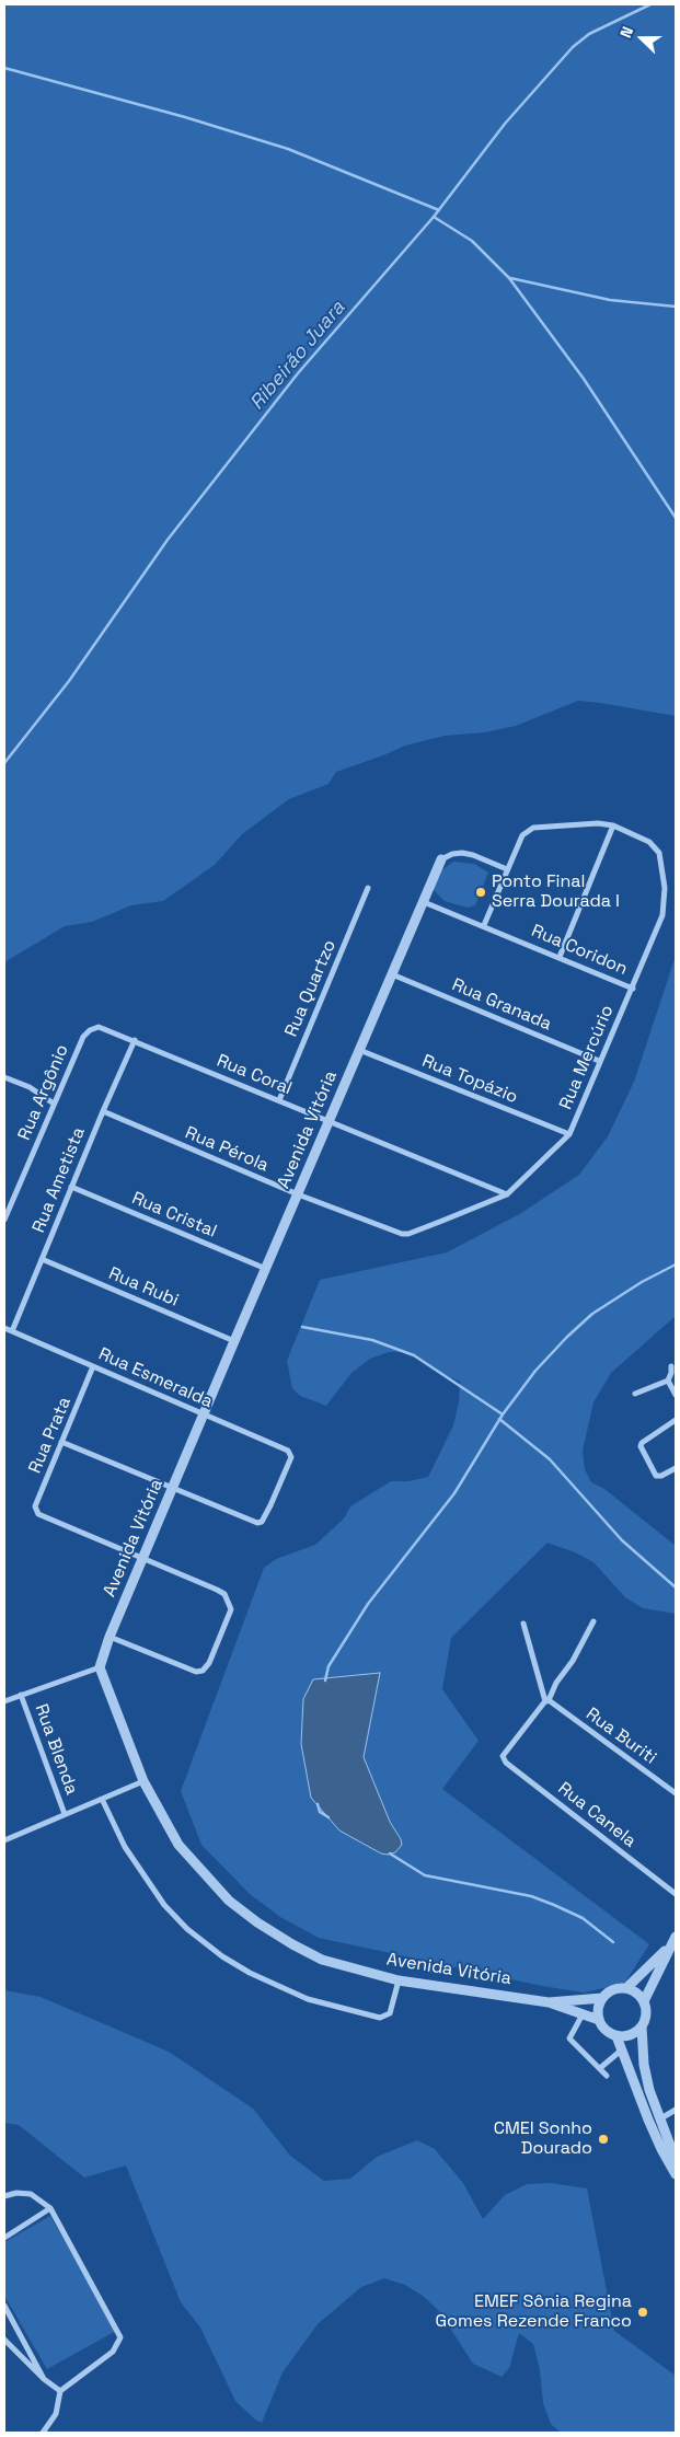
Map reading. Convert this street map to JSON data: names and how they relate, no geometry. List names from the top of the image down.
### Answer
{
  "streets": {
    "street": [
      "Rua Coridon",
      "Rua Quartzo",
      "Rua Granada",
      "Rua Mercúrio",
      "Rua Coral",
      "Rua Topázio",
      "Rua Argônio",
      "Avenida Vitória",
      "Rua Pérola",
      "Rua Ametista",
      "Rua Cristal",
      "Rua Rubi",
      "Rua Esmeralda",
      "Rua Prata",
      "Rua Buriti",
      "Rua Blenda",
      "Rua Canela"
    ]
  },
  "crossings": [
    ["Rua Coridon", "Rua Mercúrio"],
    ["Rua Coridon", "Avenida Vitória"],
    ["Rua Quartzo", "Rua Coral"],
    ["Rua Granada", "Rua Mercúrio"],
    ["Rua Granada", "Avenida Vitória"],
    ["Rua Mercúrio", "Rua Coral"],
    ["Rua Mercúrio", "Rua Topázio"],
    ["Rua Mercúrio", "Rua Pérola"],
    ["Rua Coral", "Rua Argônio"],
    ["Rua Coral", "Avenida Vitória"],
    ["Rua Coral", "Rua Ametista"],
    ["Rua Topázio", "Avenida Vitória"],
    ["Avenida Vitória", "Rua Pérola"],
    ["Avenida Vitória", "Rua Cristal"],
    ["Avenida Vitória", "Rua Rubi"],
    ["Avenida Vitória", "Rua Esmeralda"],
    ["Avenida Vitória", "Rua Prata"],
    ["Rua Pérola", "Rua Ametista"],
    ["Rua Ametista", "Rua Cristal"],
    ["Rua Ametista", "Rua Rubi"],
    ["Rua Ametista", "Rua Esmeralda"],
    ["Rua Esmeralda", "Rua Prata"],
    ["Rua Buriti", "Rua Canela"]
  ],
  "water": ["Ribeirão Juara"],
  "places": ["Ponto Final Serra Dourada I", "CMEI Sonho Dourado", "EMEF Sônia Regina Gomes Rezende Franco"],
  "north": "left"
}
